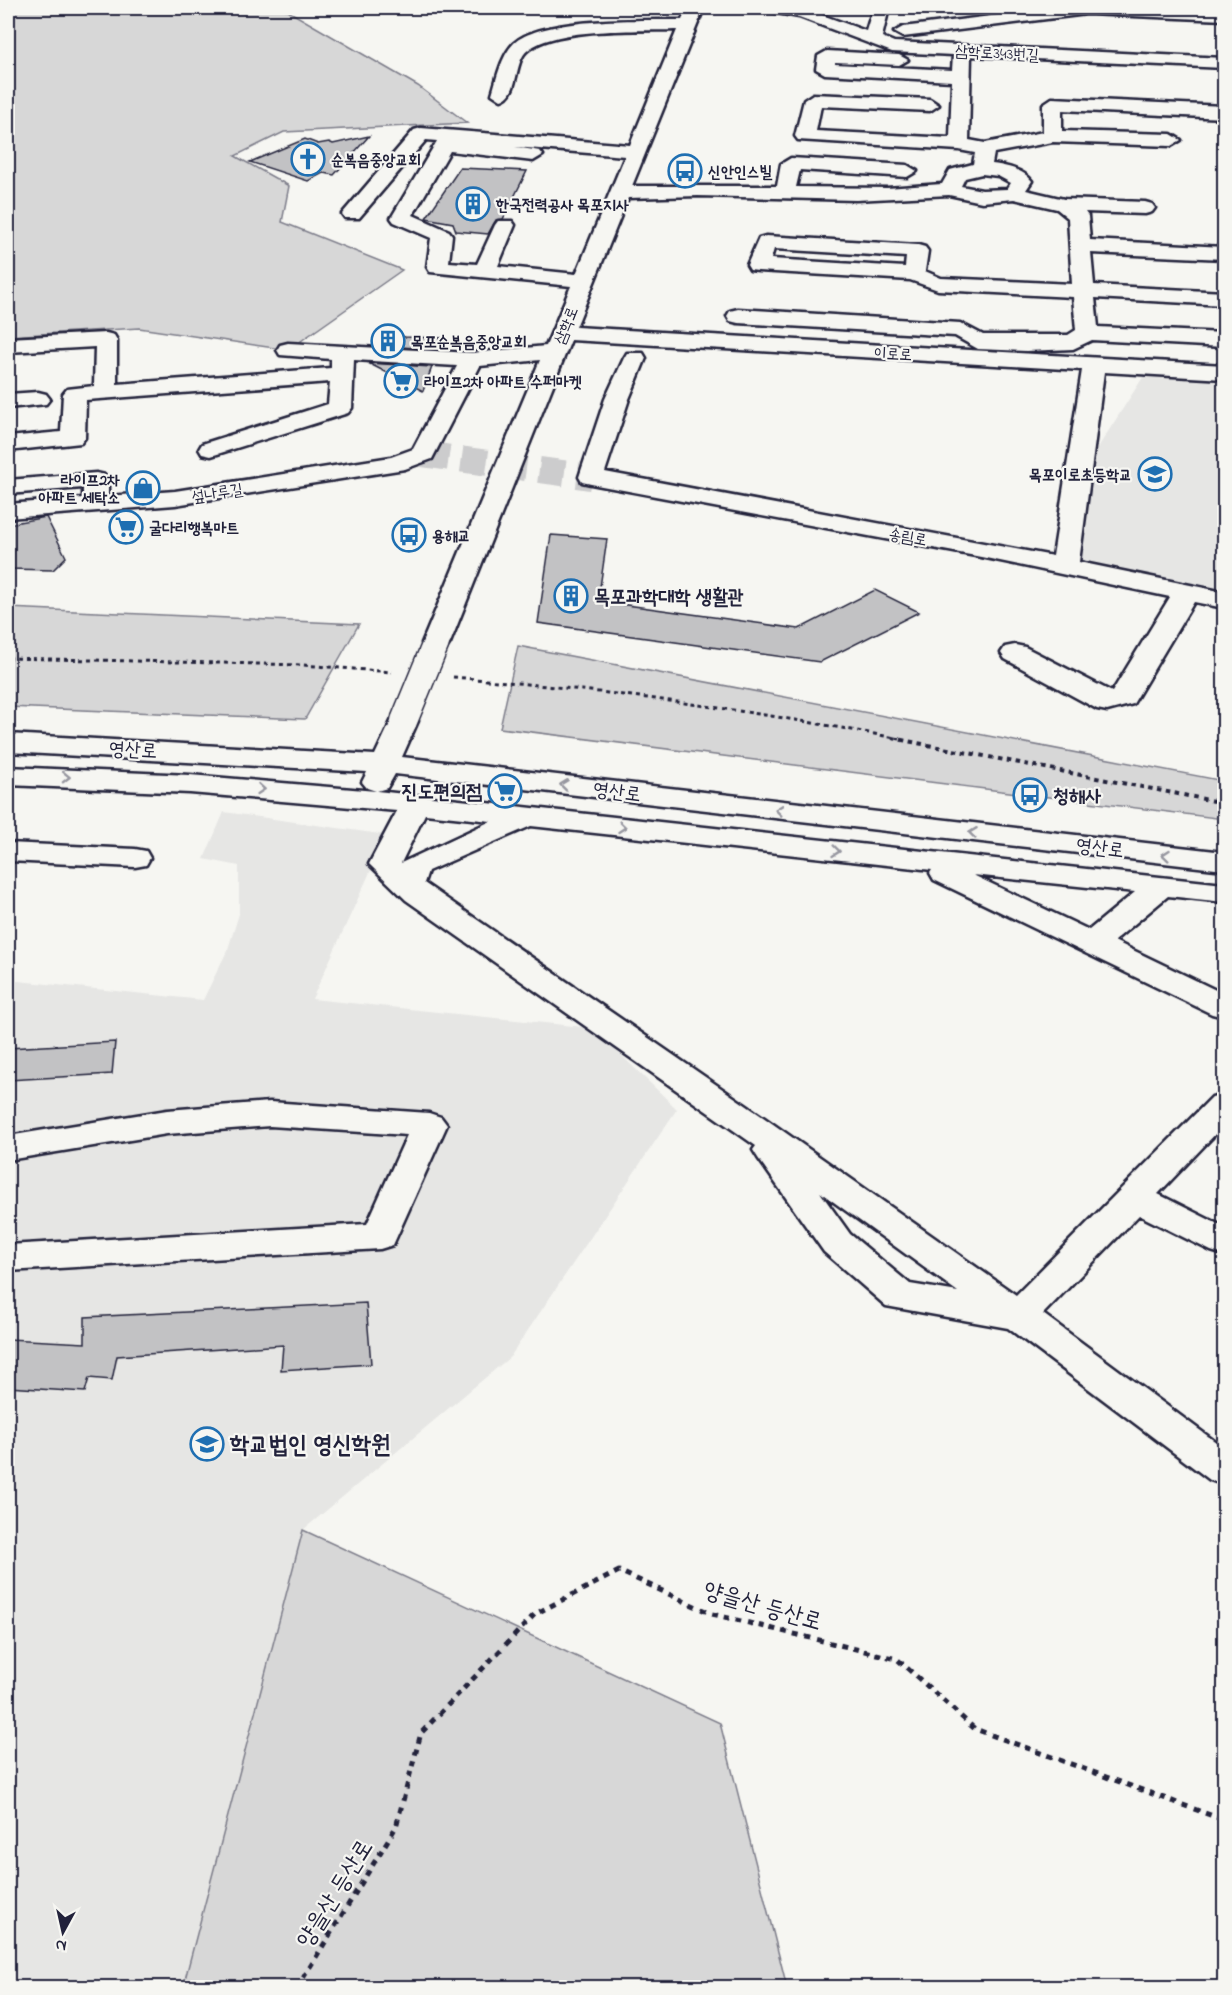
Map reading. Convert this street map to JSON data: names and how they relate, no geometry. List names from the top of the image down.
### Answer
{
  "streets": {
    "street": [
      "삼학로343번길",
      "삼학로",
      "이로로",
      "섶나루길",
      "송림로",
      "영산로"
    ],
    "path": ["양을산 등산로"]
  },
  "crossings": [
    ["삼학로", "이로로"],
    ["삼학로", "영산로"],
    ["이로로", "섶나루길"]
  ],
  "places": {
    "church": ["순복음중앙교회"],
    "bus stop": ["신안인스빌", "용해교", "청해사"],
    "building": ["한국전력공사 목포지사", "목포순복음중앙교회", "목포과학대학 생활관"],
    "supermarket": ["라이프2차 아파트 수퍼마켓", "굴다리행복마트", "진도편의점"],
    "school or university": ["목포이로초등학교", "학교법인 영신학원"],
    "shop": ["라이프2차 아파트 세탁소"]
  },
  "north": "bottom"
}
